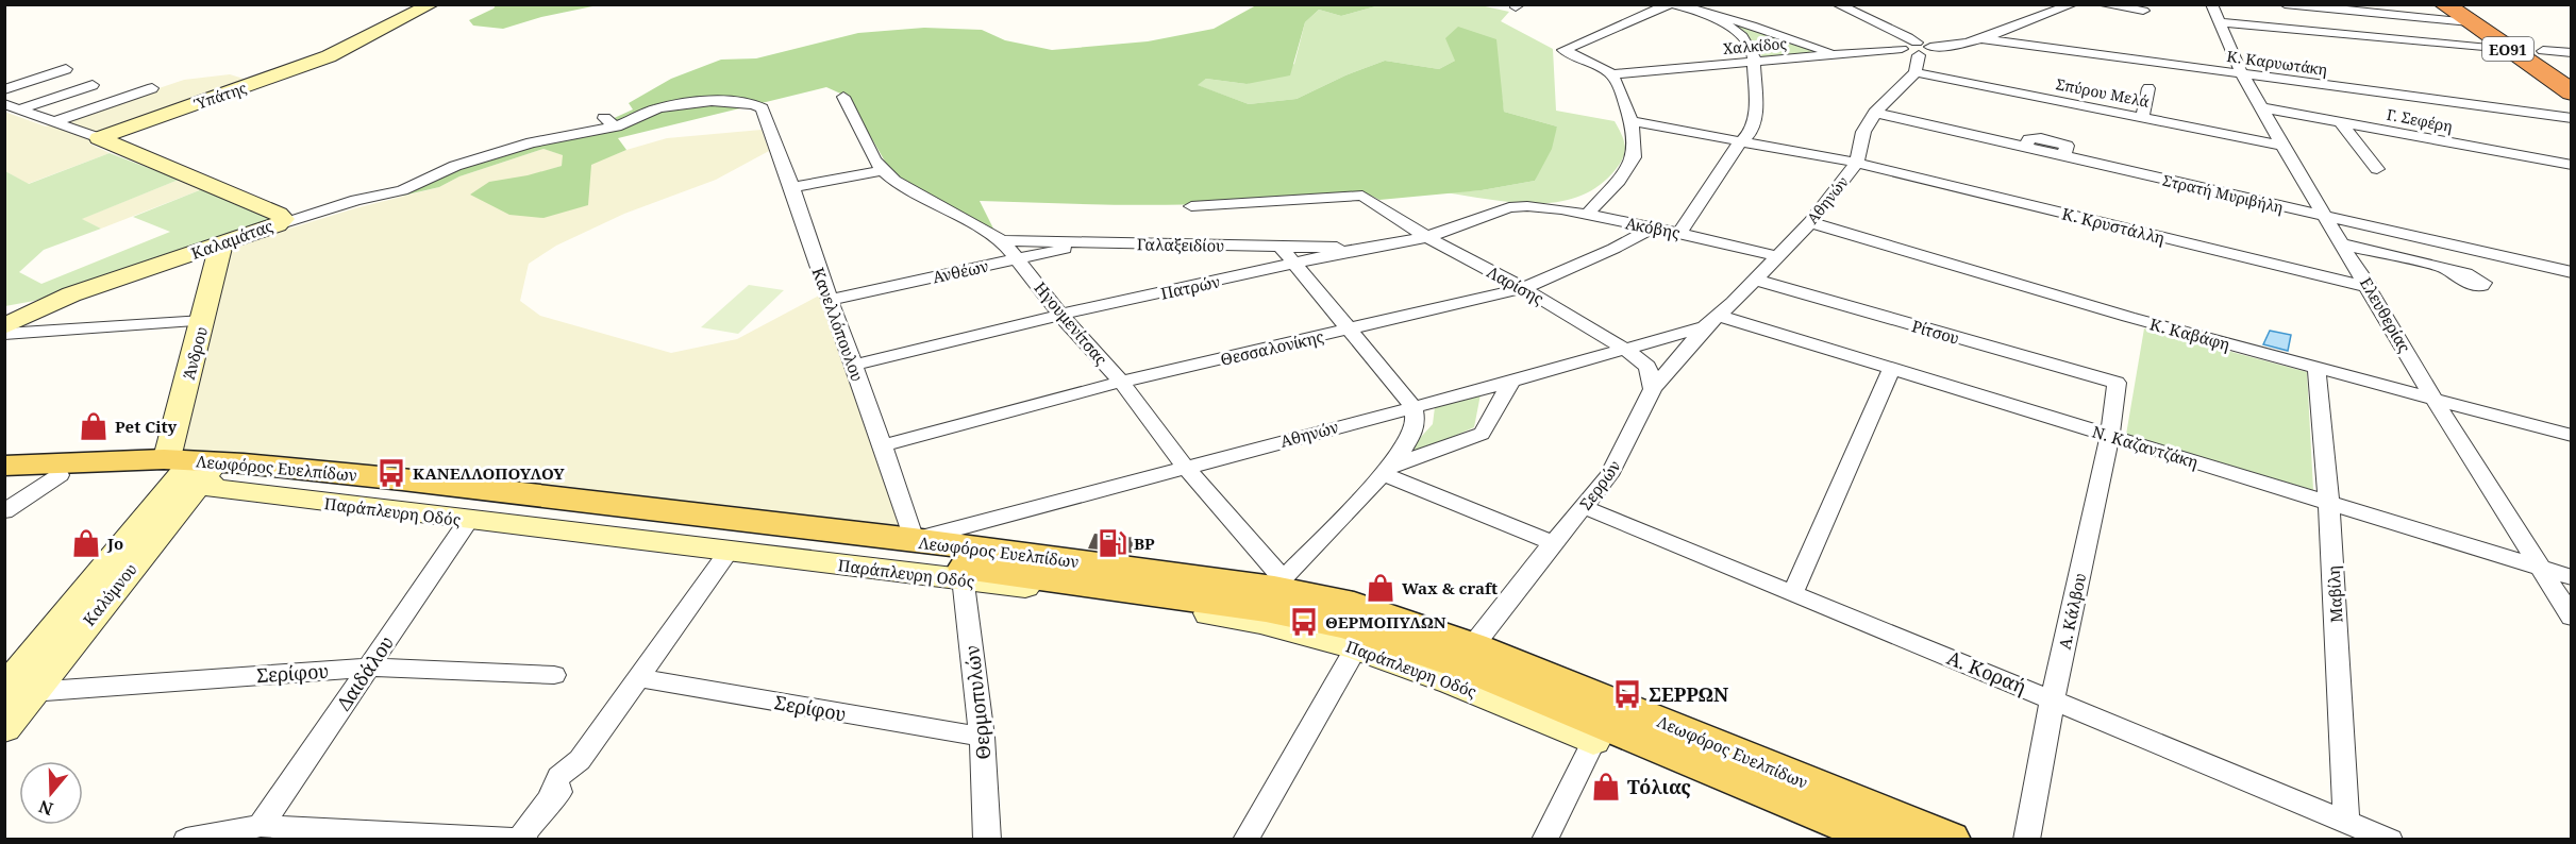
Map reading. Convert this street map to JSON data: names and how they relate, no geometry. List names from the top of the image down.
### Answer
{
  "streets": {
    "highway": ["ΕΟ91"],
    "main road": ["Λεωφόρος Ευελπίδων"],
    "street": [
      "Χαλκίδος",
      "Κ. Καρυωτάκη",
      "Σπύρου Μελά",
      "Ύπάτης",
      "Γ. Σεφέρη",
      "Στρατή Μυριβήλη",
      "Αθηνών",
      "Κ. Κρυστάλλη",
      "Ακόβης",
      "Καλαμάτας",
      "Γαλαξειδίου",
      "Ανθέων",
      "Λαρίσης",
      "Πατρών",
      "Ελευθερίας",
      "Ηγουμενίτσας",
      "Κανελλόπουλου",
      "Ρίτσου",
      "Κ. Καβάφη",
      "Θεσσαλονίκης",
      "Άνδρου",
      "Ν. Καζαντζάκη",
      "Σερρών",
      "Παράπλευρη Οδός",
      "Καλύμνου",
      "Μαβίλη",
      "A. Κάλβου",
      "Α. Κοραή",
      "Σερίφου",
      "Δαιδάλου",
      "Θερμοπυλών"
    ]
  },
  "crossings": [
    ["Κ. Καρυωτάκη", "Ελευθερίας"],
    ["Σπύρου Μελά", "Αθηνών"],
    ["Σπύρου Μελά", "Ελευθερίας"],
    ["Ύπάτης", "Καλαμάτας"],
    ["Γ. Σεφέρη", "Ελευθερίας"],
    ["Στρατή Μυριβήλη", "Αθηνών"],
    ["Στρατή Μυριβήλη", "Ελευθερίας"],
    ["Αθηνών", "Κ. Κρυστάλλη"],
    ["Αθηνών", "Ακόβης"],
    ["Αθηνών", "Λαρίσης"],
    ["Αθηνών", "Ηγουμενίτσας"],
    ["Αθηνών", "Κανελλόπουλου"],
    ["Αθηνών", "Ρίτσου"],
    ["Αθηνών", "Κ. Καβάφη"],
    ["Αθηνών", "Ν. Καζαντζάκη"],
    ["Αθηνών", "Λεωφόρος Ευελπίδων"],
    ["Αθηνών", "Σερρών"],
    ["Κ. Κρυστάλλη", "Ελευθερίας"],
    ["Ακόβης", "Πατρών"],
    ["Ακόβης", "Θεσσαλονίκης"],
    ["Καλαμάτας", "Κανελλόπουλου"],
    ["Καλαμάτας", "Άνδρου"],
    ["Γαλαξειδίου", "Ανθέων"],
    ["Γαλαξειδίου", "Πατρών"],
    ["Γαλαξειδίου", "Ηγουμενίτσας"],
    ["Ανθέων", "Ηγουμενίτσας"],
    ["Ανθέων", "Κανελλόπουλου"],
    ["Λαρίσης", "Πατρών"],
    ["Λαρίσης", "Θεσσαλονίκης"],
    ["Λαρίσης", "Σερρών"],
    ["Πατρών", "Ηγουμενίτσας"],
    ["Πατρών", "Κανελλόπουλου"],
    ["Ελευθερίας", "Κ. Καβάφη"],
    ["Ελευθερίας", "Ν. Καζαντζάκη"],
    ["Ηγουμενίτσας", "Θεσσαλονίκης"],
    ["Ηγουμενίτσας", "Λεωφόρος Ευελπίδων"],
    ["Κανελλόπουλου", "Θεσσαλονίκης"],
    ["Κανελλόπουλου", "Λεωφόρος Ευελπίδων"],
    ["Ρίτσου", "A. Κάλβου"],
    ["Κ. Καβάφη", "Μαβίλη"],
    ["Άνδρου", "Λεωφόρος Ευελπίδων"],
    ["Άνδρου", "Παράπλευρη Οδός"],
    ["Άνδρου", "Καλύμνου"],
    ["Ν. Καζαντζάκη", "Σερρών"],
    ["Ν. Καζαντζάκη", "Μαβίλη"],
    ["Ν. Καζαντζάκη", "A. Κάλβου"],
    ["Λεωφόρος Ευελπίδων", "Σερρών"],
    ["Λεωφόρος Ευελπίδων", "Παράπλευρη Οδός"],
    ["Λεωφόρος Ευελπίδων", "Καλύμνου"],
    ["Λεωφόρος Ευελπίδων", "Θερμοπυλών"],
    ["Σερρών", "Α. Κοραή"],
    ["Παράπλευρη Οδός", "Καλύμνου"],
    ["Παράπλευρη Οδός", "Δαιδάλου"],
    ["Παράπλευρη Οδός", "Θερμοπυλών"],
    ["Καλύμνου", "Σερίφου"],
    ["Μαβίλη", "Α. Κοραή"],
    ["A. Κάλβου", "Α. Κοραή"],
    ["Σερίφου", "Δαιδάλου"],
    ["Σερίφου", "Θερμοπυλών"]
  ],
  "places": {
    "shop": [
      "Pet City",
      "Jo",
      "Wax & craft",
      "Τόλιας"
    ],
    "bus stop": ["ΚΑΝΕΛΛΟΠΟΥΛΟΥ", "ΘΕΡΜΟΠΥΛΩΝ", "ΣΕΡΡΩΝ"],
    "fuel station": ["BP"]
  },
  "north": "bottom"
}
